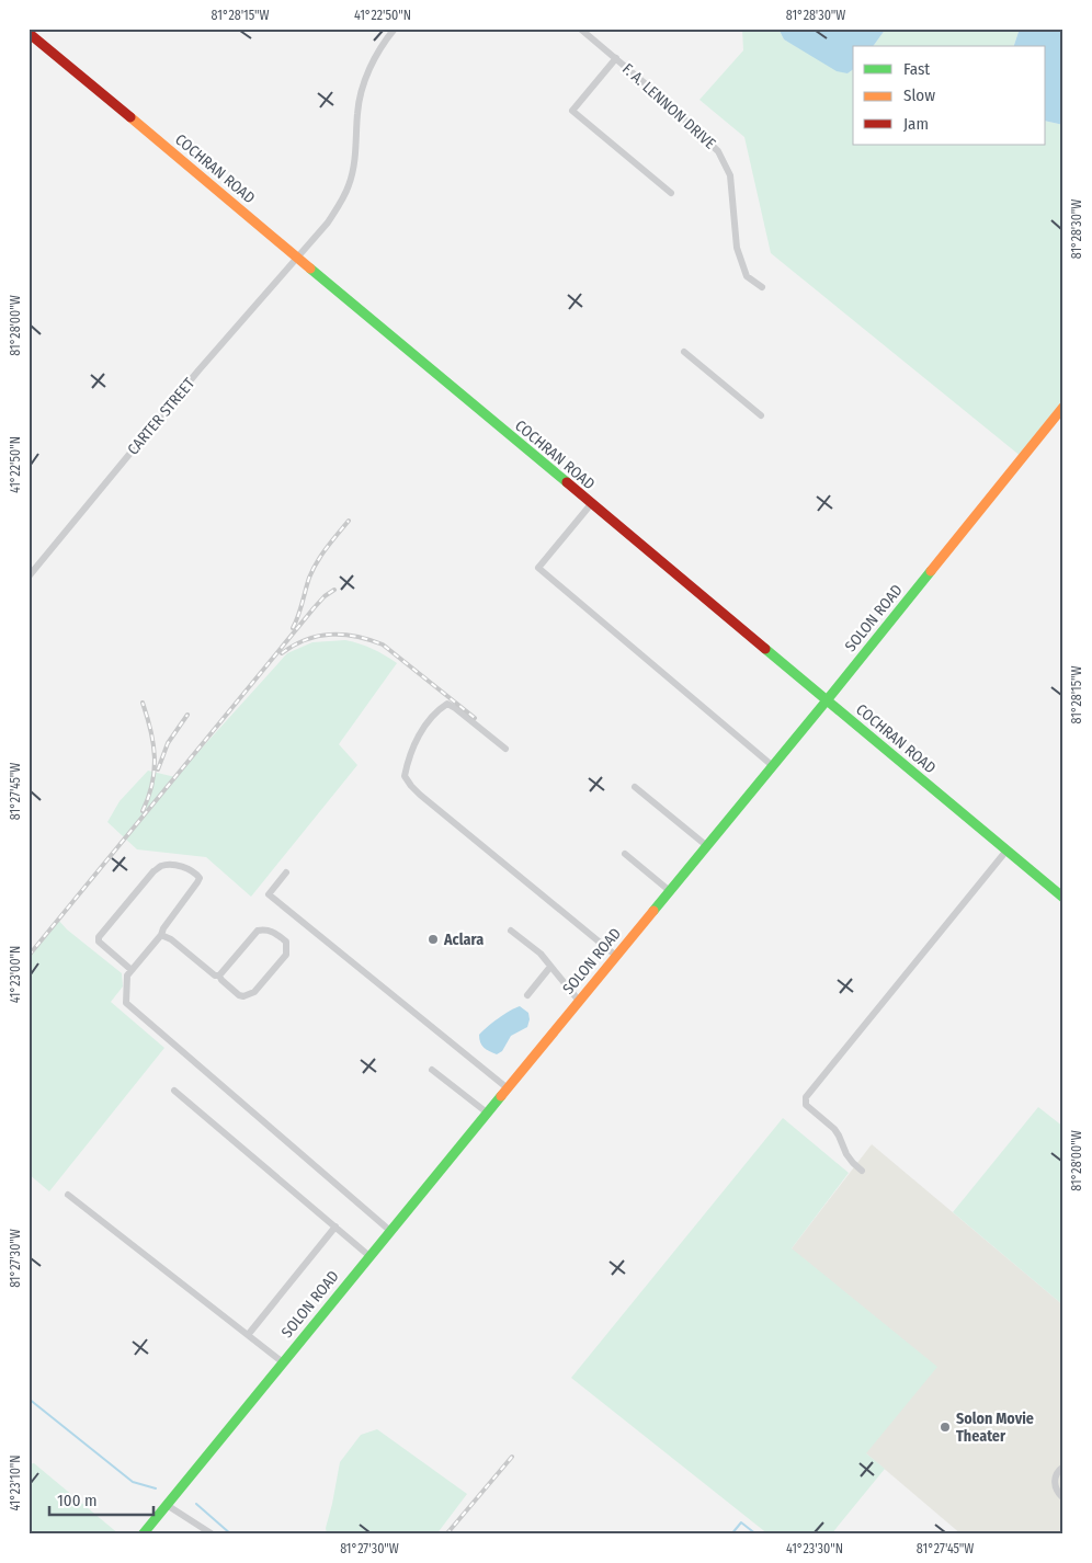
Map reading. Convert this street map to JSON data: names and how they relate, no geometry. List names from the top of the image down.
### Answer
{
  "streets": {
    "street": [
      "F. A. LENNON DRIVE",
      "COCHRAN ROAD",
      "CARTER STREET",
      "SOLON ROAD"
    ]
  },
  "crossings": [
    ["COCHRAN ROAD", "CARTER STREET"],
    ["COCHRAN ROAD", "SOLON ROAD"]
  ],
  "places": ["Aclara", "Solon Movie Theater"],
  "legend": ["Fast", "Slow", "Jam"],
  "scale_bar": "100 m",
  "coordinates": [
    "81°28'15\"W",
    "41°22'50\"N",
    "81°28'30\"W",
    "81°28'00\"W",
    "81°27'45\"W",
    "41°23'00\"N",
    "81°27'30\"W",
    "41°23'10\"N",
    "41°23'30\"N"
  ]
}
